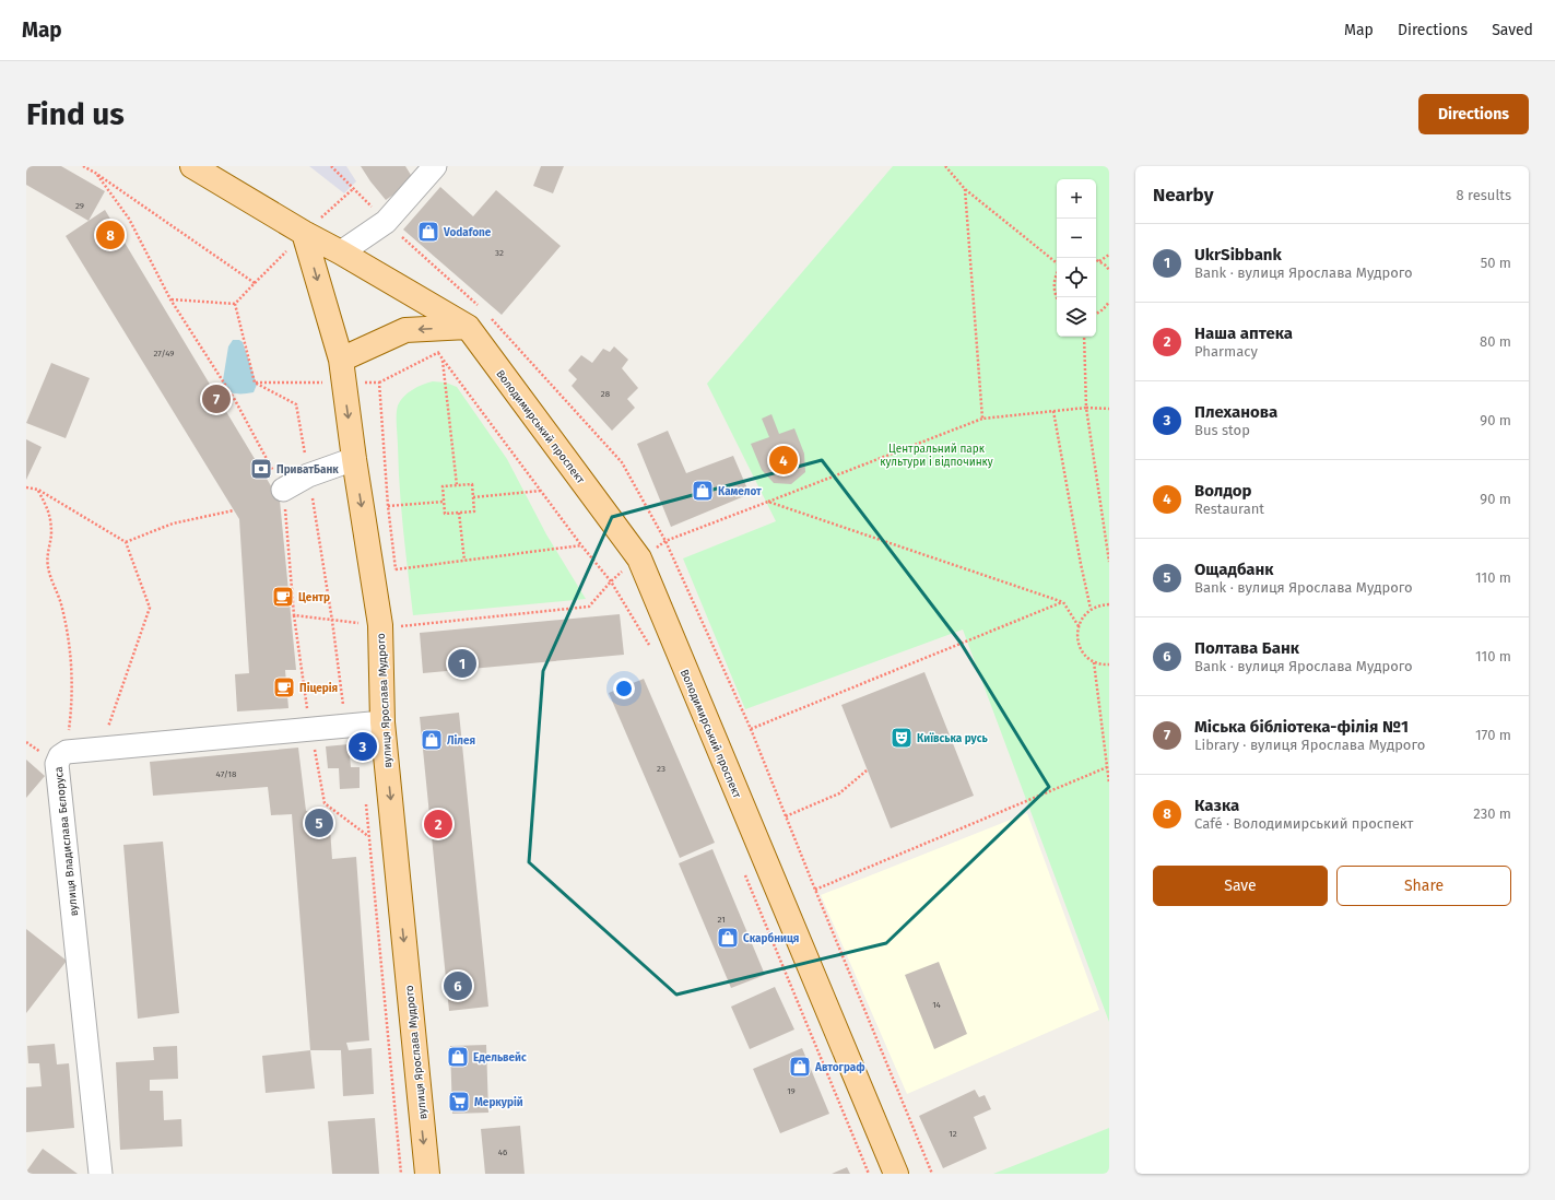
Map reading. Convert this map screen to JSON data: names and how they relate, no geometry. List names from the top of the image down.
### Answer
{
  "streets": {
    "main road": ["Володимирський проспект", "вулиця Ярослава Мудрого"],
    "street": ["вулиця Владислава Бєлоруса"]
  },
  "crossings": [
    ["Володимирський проспект", "вулиця Ярослава Мудрого"],
    ["вулиця Ярослава Мудрого", "вулиця Владислава Бєлоруса"]
  ],
  "one_way": ["вулиця Ярослава Мудрого"],
  "parks": ["Центральний парк культури і відпочинку"],
  "places": {
    "shop": [
      "Vodafone",
      "Камелот",
      "Лілея",
      "Скарбниця",
      "Едельвейс",
      "Автограф"
    ],
    "bank": ["ПриватБанк"],
    "cafe": ["Центр", "Піцерія"],
    "theatre": ["Київська русь"],
    "supermarket": ["Меркурій"]
  },
  "house_numbers": [
    "29",
    "32",
    "27/49",
    "28",
    "23",
    "47/18",
    "21",
    "14",
    "19",
    "12",
    "46"
  ],
  "page": {
    "header": "Map",
    "nav": ["Map", "Directions", "Saved"],
    "buttons": [
      "Directions",
      ["Save", "Share"]
    ],
    "title": "Find us",
    "heading": ["Nearby", "8 results"],
    "map_buttons": ["+", "−"],
    "pins": [
      "8",
      "7",
      "4",
      "1",
      "3",
      "5",
      "2",
      "6"
    ],
    "list": [
      {
        "mark": "1",
        "name": "UkrSibbank",
        "note": "Bank · вулиця Ярослава Мудрого",
        "value": "50 m"
      },
      {
        "mark": "2",
        "name": "Наша аптека",
        "note": "Pharmacy",
        "value": "80 m"
      },
      {
        "mark": "3",
        "name": "Плеханова",
        "note": "Bus stop",
        "value": "90 m"
      },
      {
        "mark": "4",
        "name": "Волдор",
        "note": "Restaurant",
        "value": "90 m"
      },
      {
        "mark": "5",
        "name": "Ощадбанк",
        "note": "Bank · вулиця Ярослава Мудрого",
        "value": "110 m"
      },
      {
        "mark": "6",
        "name": "Полтава Банк",
        "note": "Bank · вулиця Ярослава Мудрого",
        "value": "110 m"
      },
      {
        "mark": "7",
        "name": "Міська бібліотека-філія №1",
        "note": "Library · вулиця Ярослава Мудрого",
        "value": "170 m"
      },
      {
        "mark": "8",
        "name": "Казка",
        "note": "Café · Володимирський проспект",
        "value": "230 m"
      }
    ]
  }
}
